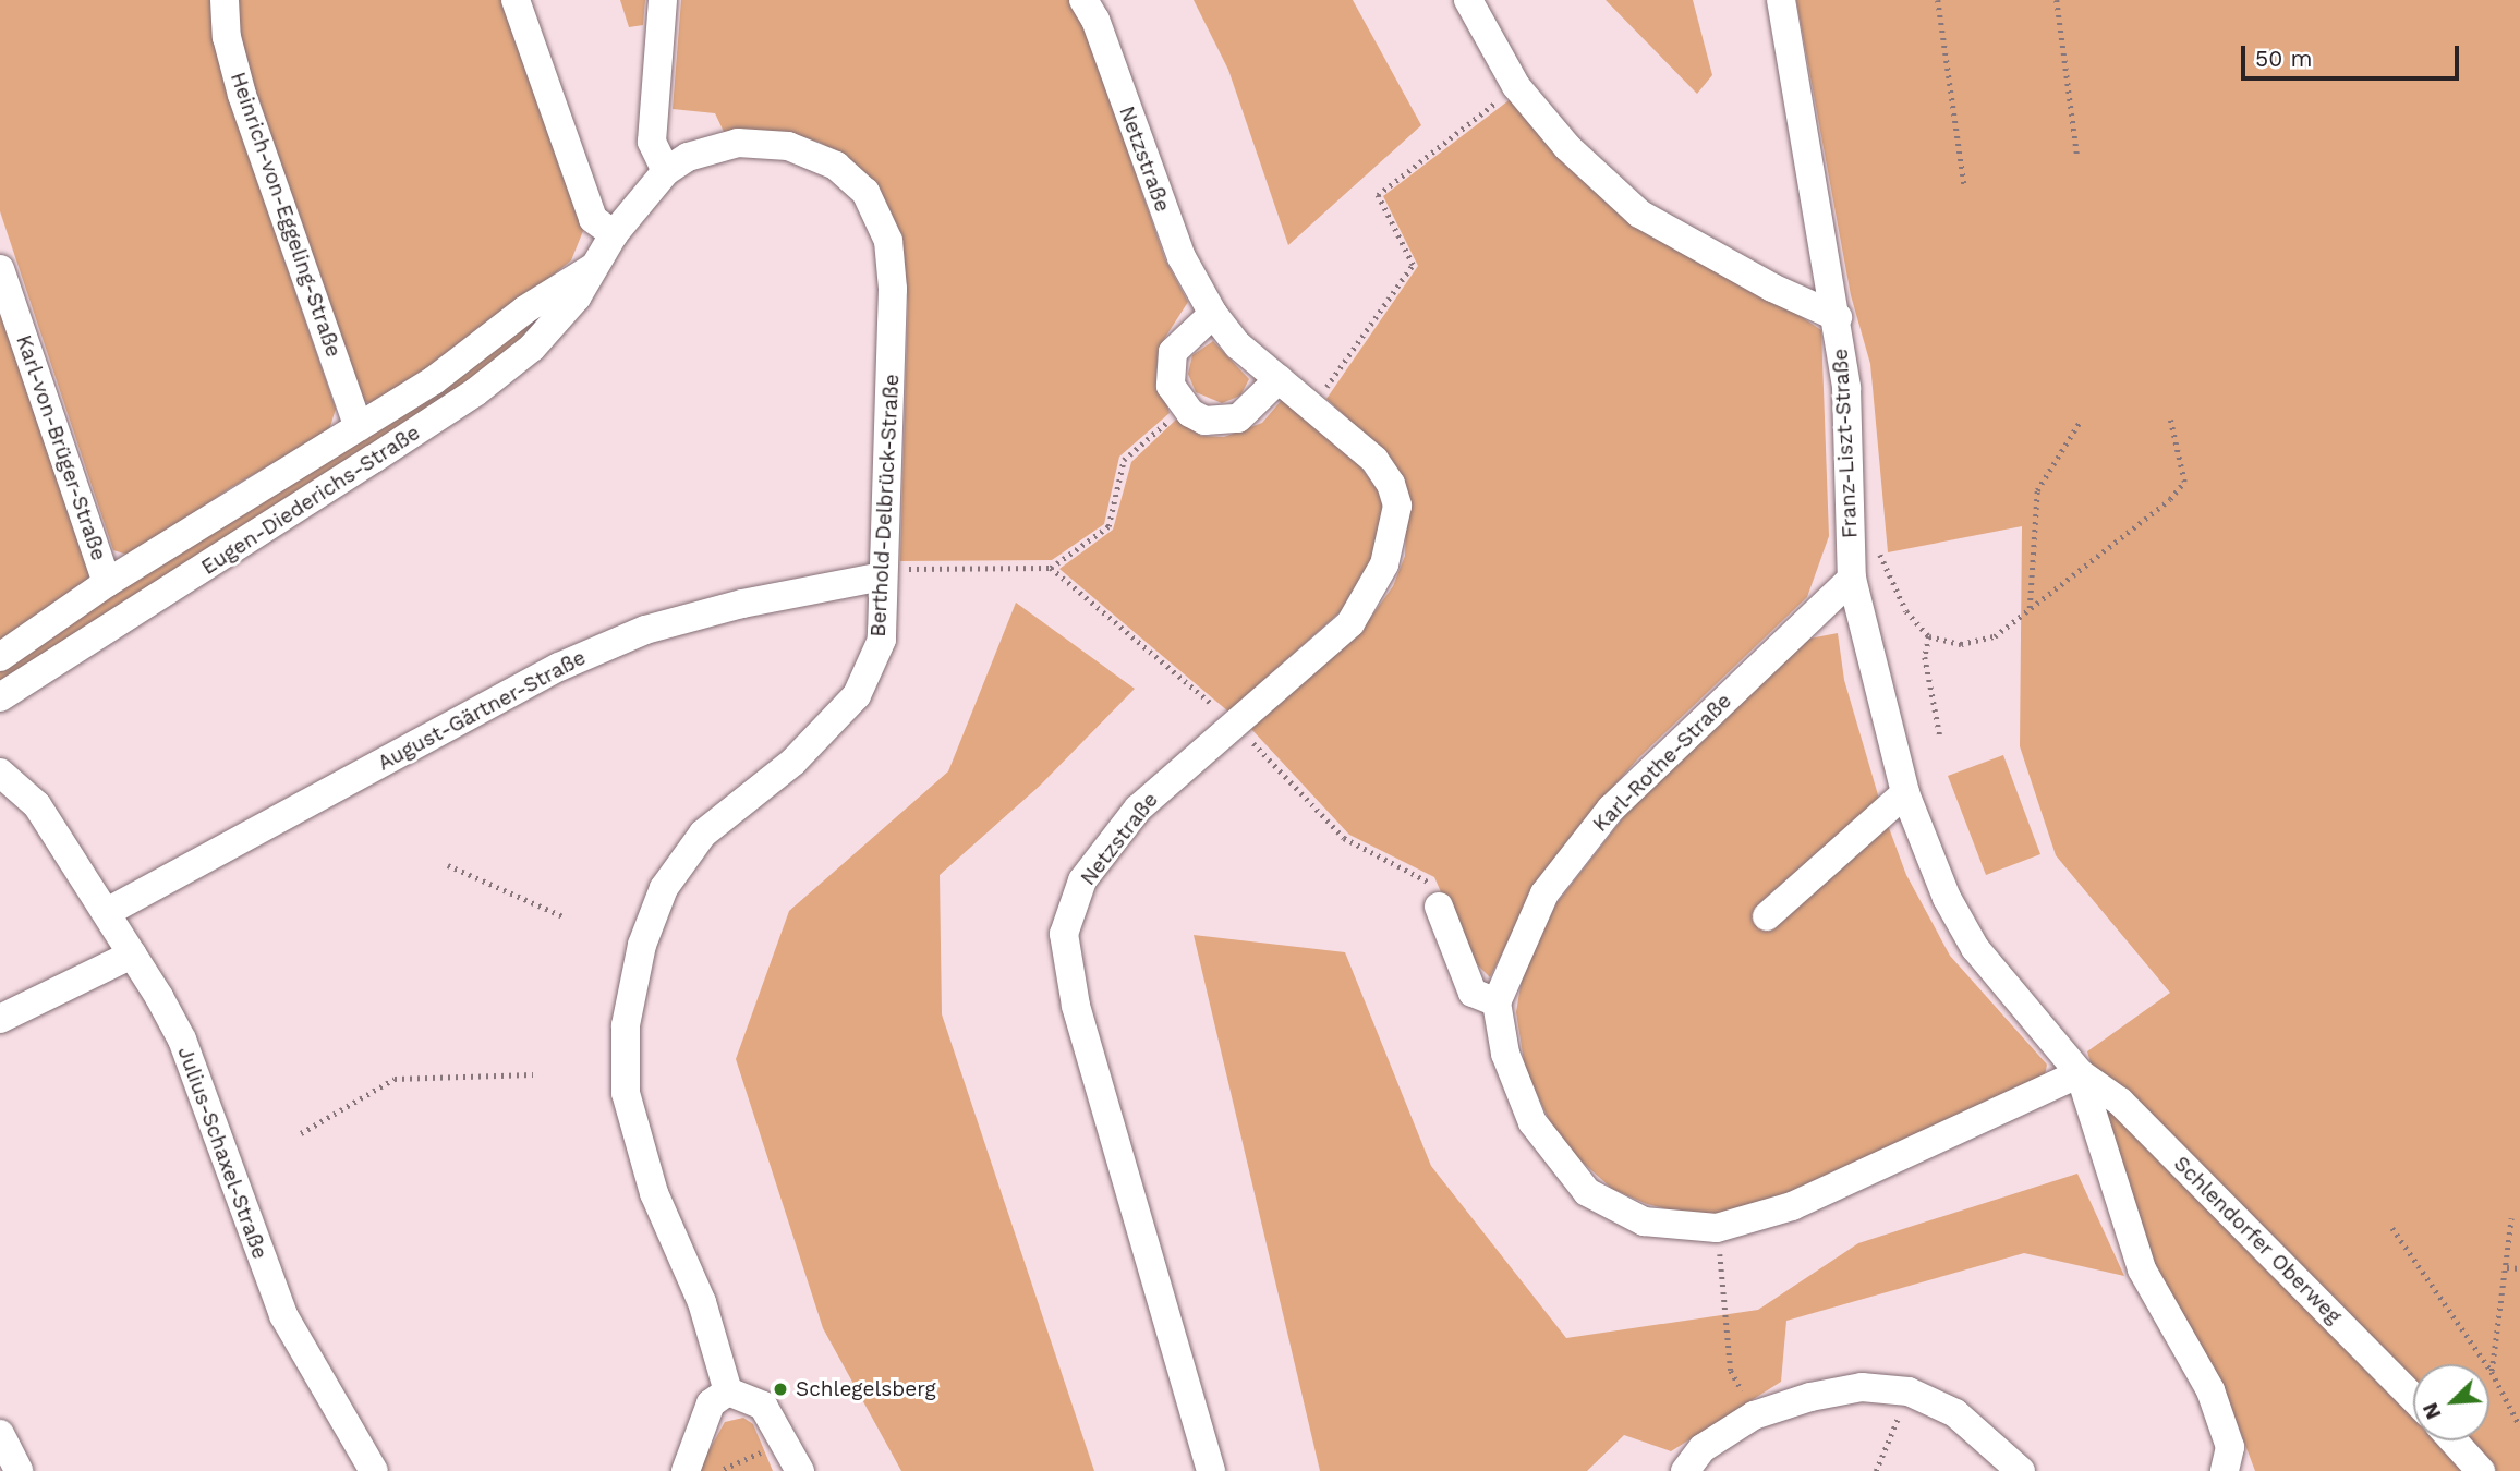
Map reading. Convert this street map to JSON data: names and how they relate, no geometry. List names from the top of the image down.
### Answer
{
  "streets": {
    "street": [
      "Netzstraße",
      "Heinrich-von-Eggeling-Straße",
      "Franz-Liszt-Straße",
      "Karl-von-Brüger-Straße",
      "Eugen-Diederichs-Straße",
      "Berthold-Delbrück-Straße",
      "August-Gärtner-Straße",
      "Karl-Rothe-Straße",
      "Julius-Schaxel-Straße",
      "Schlendorfer Oberweg"
    ]
  },
  "crossings": [
    ["Heinrich-von-Eggeling-Straße", "Eugen-Diederichs-Straße"],
    ["Franz-Liszt-Straße", "Karl-Rothe-Straße"],
    ["Franz-Liszt-Straße", "Schlendorfer Oberweg"],
    ["Karl-von-Brüger-Straße", "Eugen-Diederichs-Straße"],
    ["Eugen-Diederichs-Straße", "Berthold-Delbrück-Straße"],
    ["Berthold-Delbrück-Straße", "August-Gärtner-Straße"],
    ["August-Gärtner-Straße", "Julius-Schaxel-Straße"]
  ],
  "places": ["Schlegelsberg"],
  "scale_bar": "50 m",
  "north": "bottom left"
}
